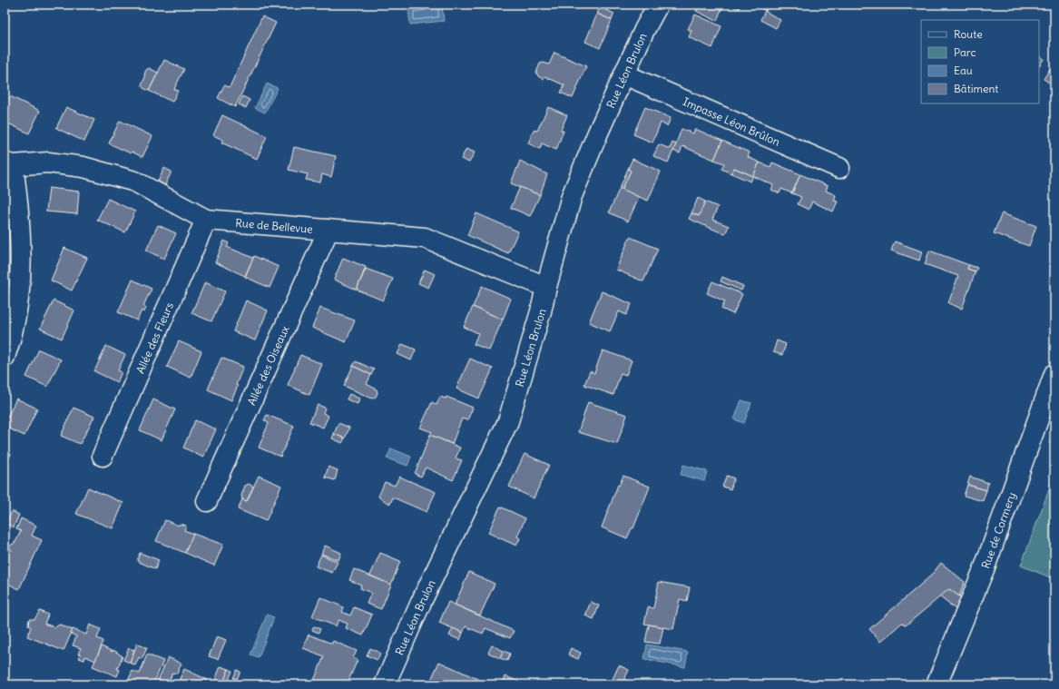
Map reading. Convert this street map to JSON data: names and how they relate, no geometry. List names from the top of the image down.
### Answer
{
  "streets": {
    "street": [
      "Rue Léon Brulon",
      "Impasse Léon Brûlon",
      "Rue de Bellevue",
      "Allée des Fleurs",
      "Allée des Oiseaux",
      "Rue de Cormery"
    ]
  },
  "crossings": [
    ["Rue Léon Brulon", "Impasse Léon Brûlon"],
    ["Rue Léon Brulon", "Rue de Bellevue"],
    ["Rue de Bellevue", "Allée des Fleurs"],
    ["Rue de Bellevue", "Allée des Oiseaux"]
  ],
  "legend": [
    "Route",
    "Parc",
    "Eau",
    "Bâtiment"
  ]
}
